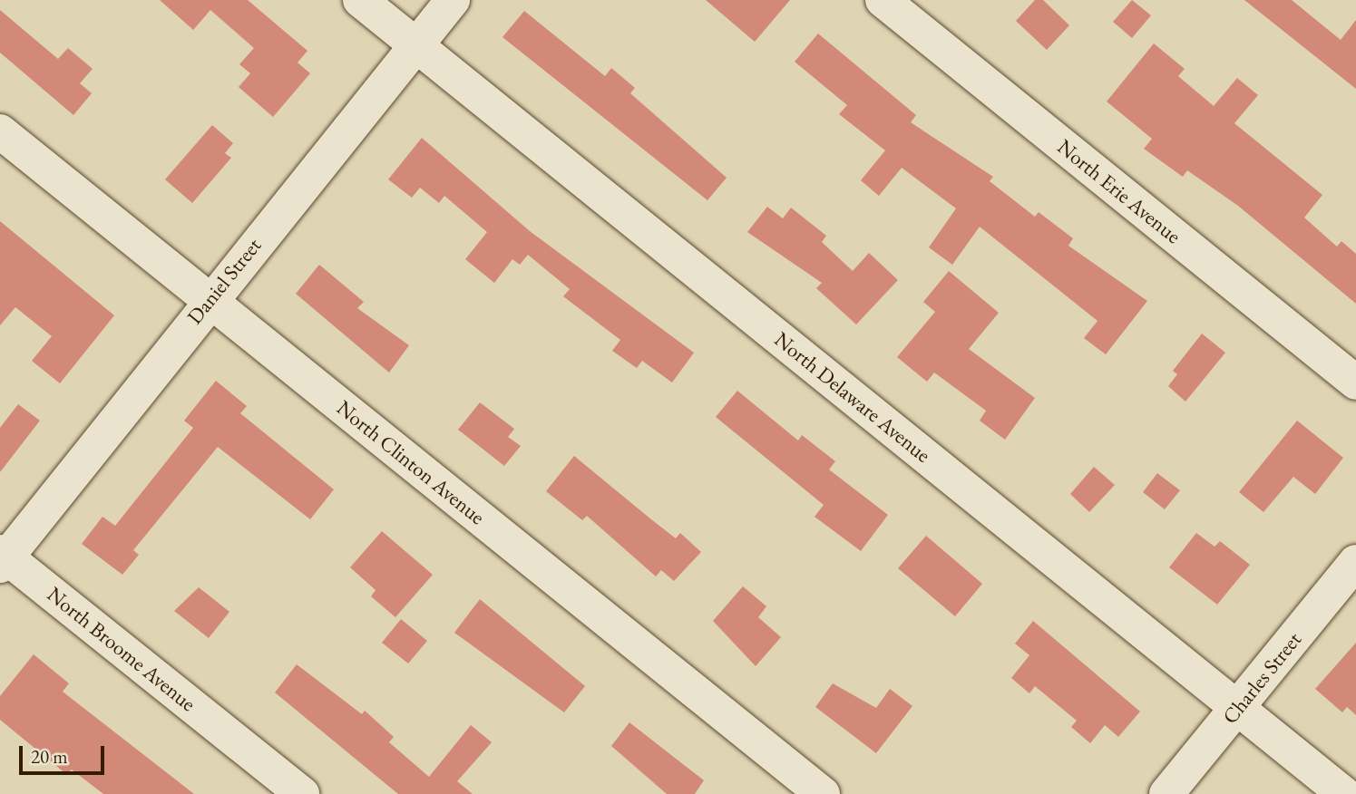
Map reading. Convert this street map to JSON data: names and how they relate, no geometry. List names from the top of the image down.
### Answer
{
  "streets": {
    "street": [
      "North Erie Avenue",
      "Daniel Street",
      "North Delaware Avenue",
      "North Clinton Avenue",
      "North Broome Avenue",
      "Charles Street"
    ]
  },
  "crossings": [
    ["Daniel Street", "North Delaware Avenue"],
    ["Daniel Street", "North Clinton Avenue"],
    ["Daniel Street", "North Broome Avenue"],
    ["North Delaware Avenue", "Charles Street"]
  ],
  "scale_bar": "20 m"
}
